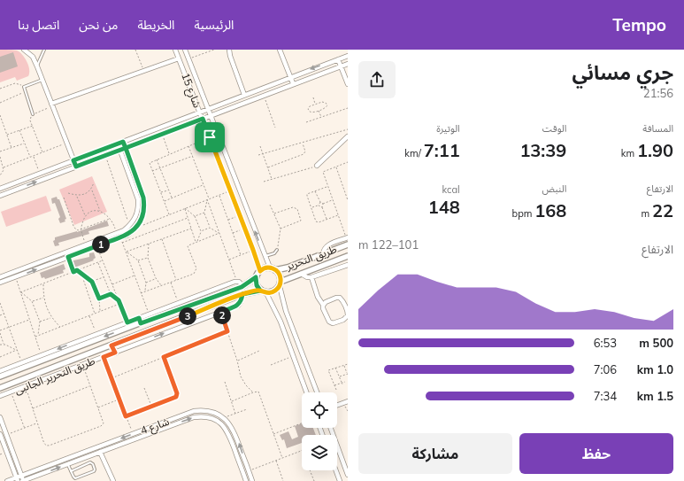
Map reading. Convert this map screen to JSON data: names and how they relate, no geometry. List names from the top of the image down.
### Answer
{
  "streets": {
    "street": [
      "شارع 15",
      "طريق التحرير",
      "طريق التحرير الجانبى",
      "شارع 4"
    ]
  },
  "crossings": [
    ["شارع 15", "طريق التحرير"]
  ],
  "page": {
    "header": "Tempo",
    "nav": [
      "الرئيسية",
      "الخريطة",
      "من نحن",
      "اتصل بنا"
    ],
    "heading": ["جري مسائي", "21:56"],
    "stats": [
      ["المسافة", "1.90 km"],
      ["الوقت", "13:39"],
      ["الوتيرة", "7:11 /km"],
      ["الارتفاع", "22 m"],
      ["النبض", "168 bpm"],
      ["kcal", "148"]
    ],
    "chart": ["الارتفاع", "101–122 m"],
    "pins": ["1", "2", "3"],
    "list": [
      {
        "name": "500 m",
        "note": "6:53"
      },
      {
        "name": "1.0 km",
        "note": "7:06"
      },
      {
        "name": "1.5 km",
        "note": "7:34"
      }
    ],
    "buttons": ["حفظ", "مشاركة"]
  }
}
